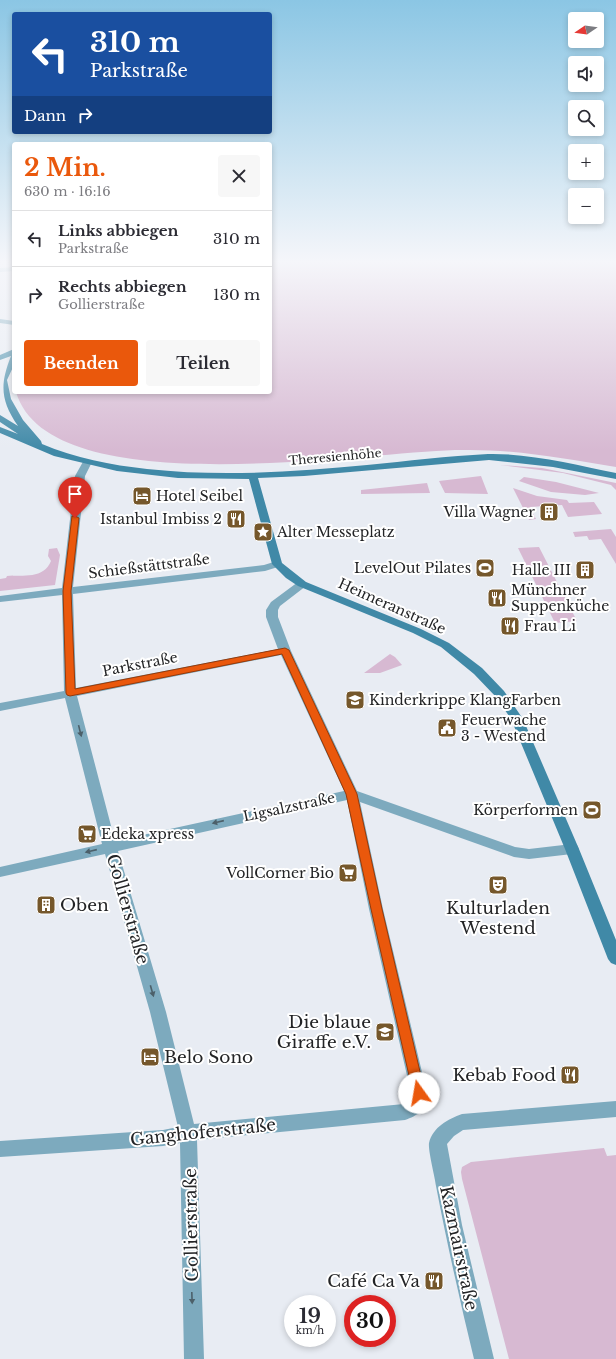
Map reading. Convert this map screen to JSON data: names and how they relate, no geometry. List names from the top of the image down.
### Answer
{
  "streets": {
    "street": [
      "Theresienhöhe",
      "Schießstättstraße",
      "Heimeranstraße",
      "Parkstraße",
      "Ligsalzstraße",
      "Gollierstraße",
      "Ganghoferstraße",
      "Kazmairstraße"
    ]
  },
  "crossings": [
    ["Theresienhöhe", "Gollierstraße"],
    ["Schießstättstraße", "Gollierstraße"],
    ["Heimeranstraße", "Ligsalzstraße"],
    ["Parkstraße", "Gollierstraße"],
    ["Ligsalzstraße", "Gollierstraße"],
    ["Ligsalzstraße", "Ganghoferstraße"],
    ["Gollierstraße", "Ganghoferstraße"]
  ],
  "one_way": ["Ligsalzstraße", "Gollierstraße"],
  "places": {
    "hotel": ["Hotel Seibel", "Belo Sono"],
    "building": ["Villa Wagner", "Halle III", "Oben"],
    "restaurant": [
      "Istanbul Imbiss 2",
      "Münchner Suppenküche",
      "Frau Li",
      "Kebab Food",
      "Café Ca Va"
    ],
    "place": ["Alter Messeplatz"],
    "sports": ["LevelOut Pilates", "Körperformen"],
    "school or university": ["Kinderkrippe KlangFarben", "Die blaue Giraffe e.V."],
    "public building": ["Feuerwache 3 - Westend"],
    "supermarket": ["Edeka xpress", "VollCorner Bio"],
    "theatre": ["Kulturladen Westend"]
  },
  "north": "left",
  "page": {
    "map_buttons": ["+", "−"],
    "turn": ["310 m", "Parkstraße"],
    "then": "Dann",
    "heading": ["2 Min.", "630 m · 16:16"],
    "list": [
      {
        "name": "Links abbiegen",
        "note": "Parkstraße",
        "value": "310 m"
      },
      {
        "name": "Rechts abbiegen",
        "note": "Gollierstraße",
        "value": "130 m"
      }
    ],
    "buttons": ["Beenden", "Teilen"],
    "speed": "19 km/h",
    "limit": "30"
  }
}
